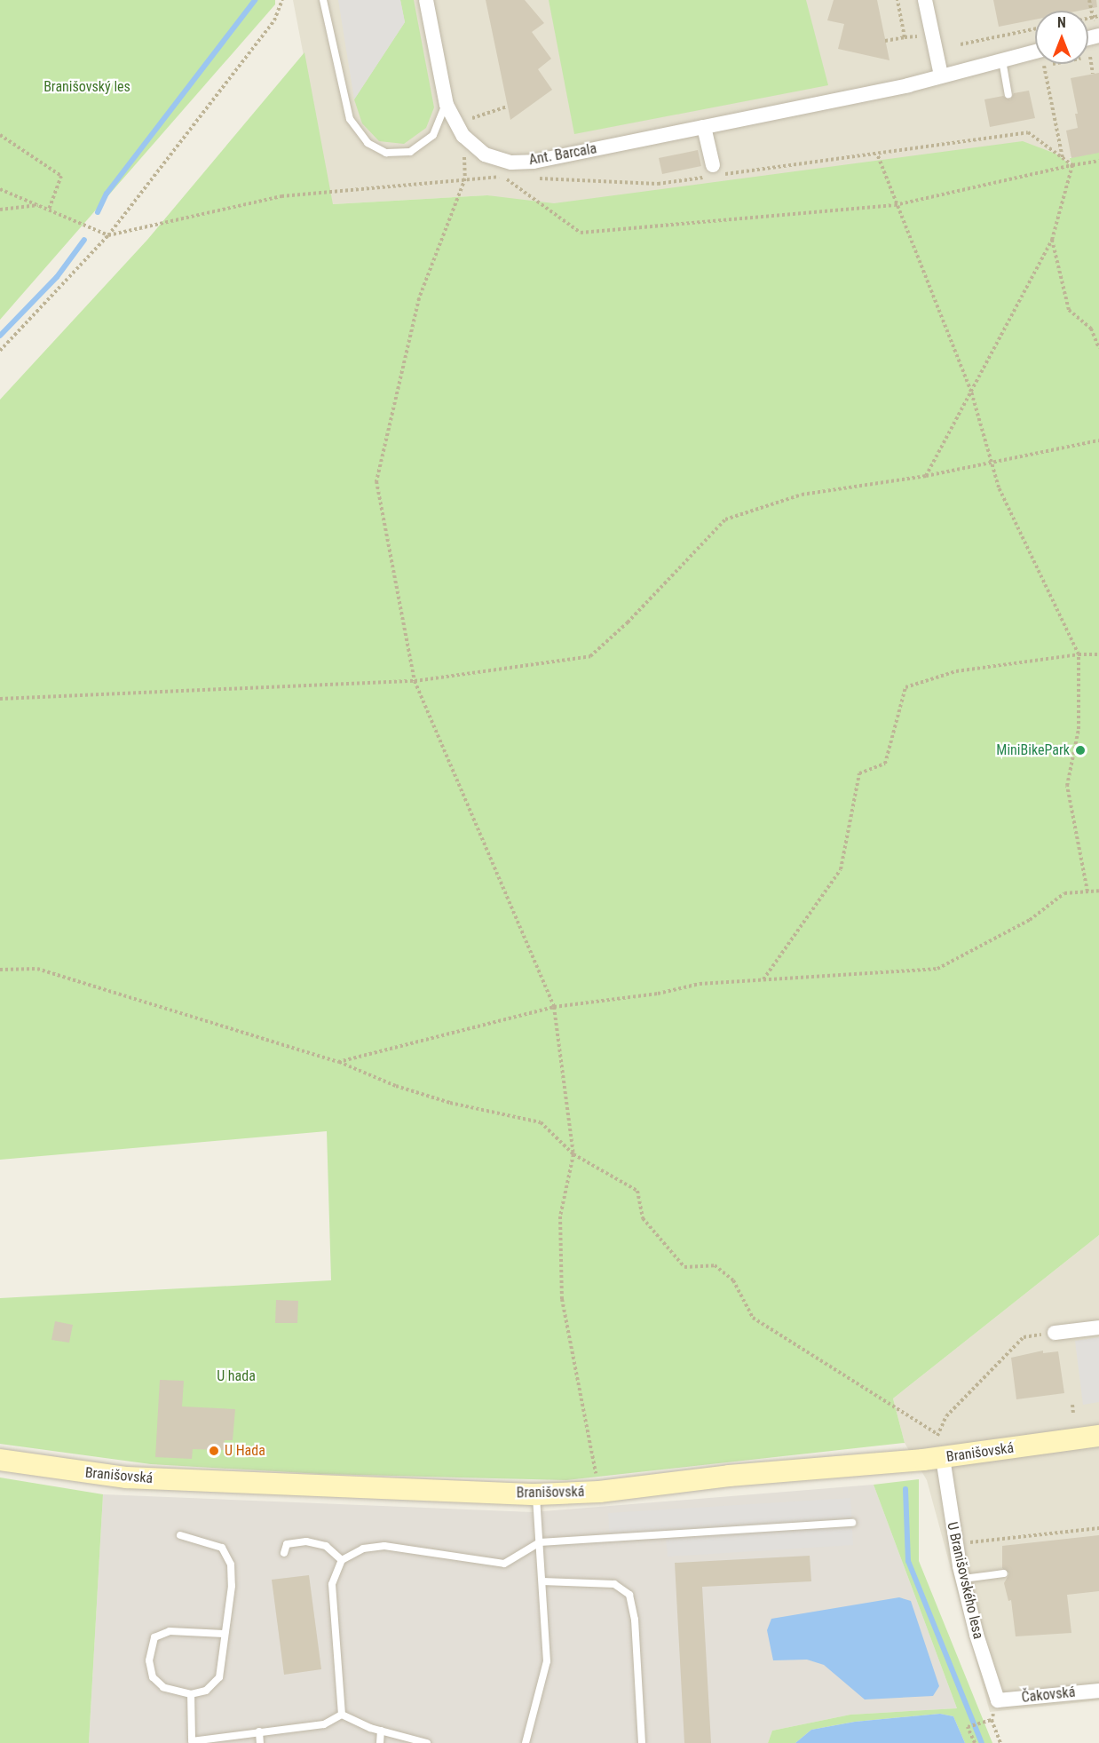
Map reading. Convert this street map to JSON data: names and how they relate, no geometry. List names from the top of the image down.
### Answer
{
  "streets": {
    "street": [
      "Ant. Barcala",
      "Branišovská",
      "U Branišovského lesa",
      "Čakovská"
    ]
  },
  "crossings": [
    ["Branišovská", "U Branišovského lesa"],
    ["U Branišovského lesa", "Čakovská"]
  ],
  "parks": ["Branišovský les", "U hada"],
  "places": ["MiniBikePark", "U Hada"],
  "north": "top"
}
